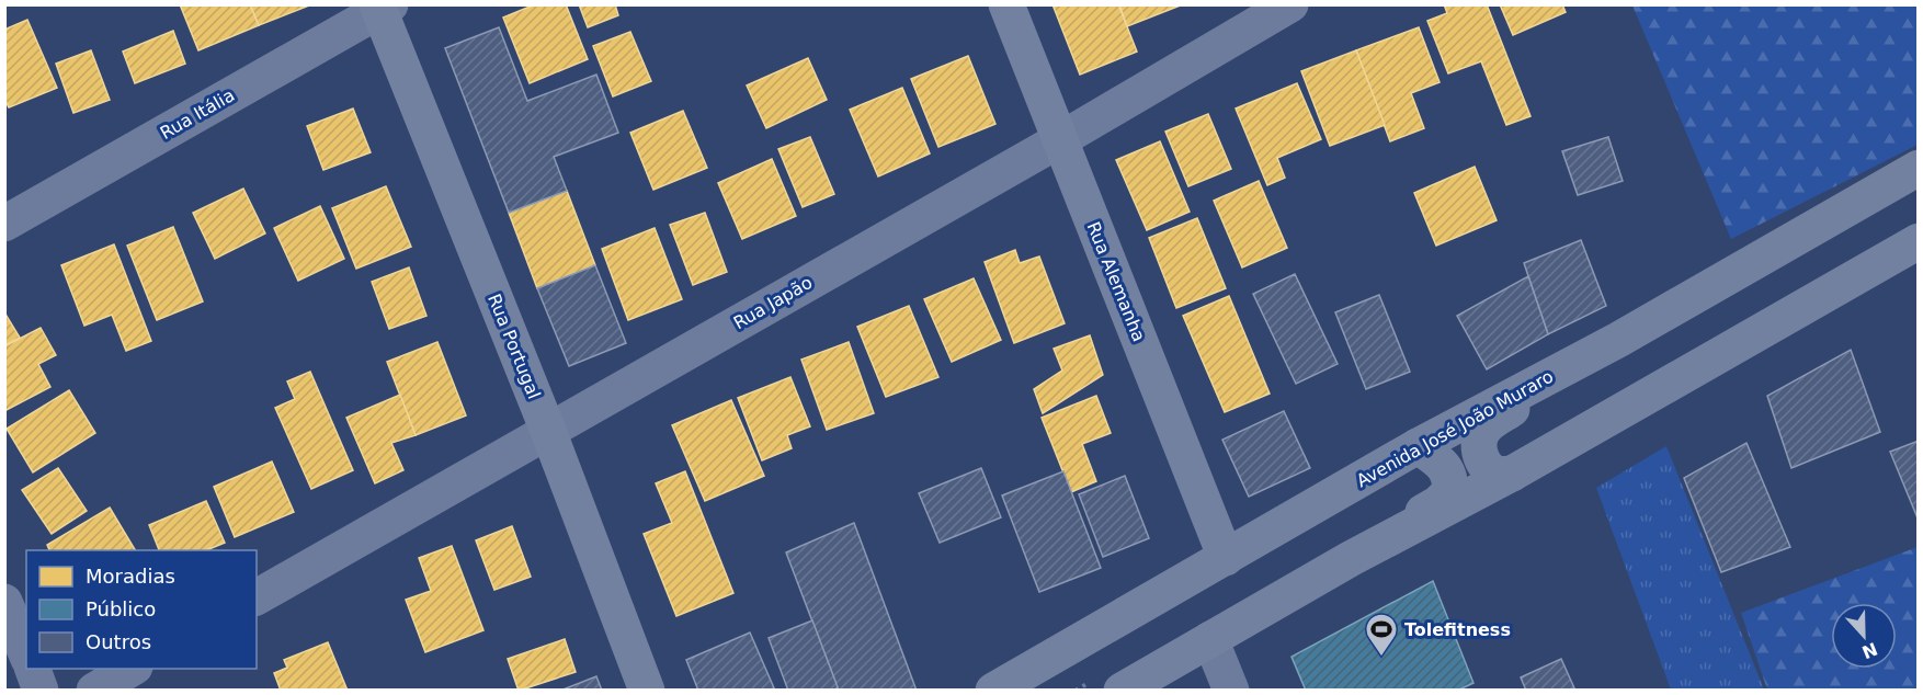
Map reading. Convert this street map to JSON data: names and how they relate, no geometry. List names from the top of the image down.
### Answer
{
  "streets": {
    "main road": ["Rua Alemanha", "Rua Portugal", "Avenida José João Muraro"],
    "street": ["Rua Itália", "Rua Japão"]
  },
  "crossings": [
    ["Rua Itália", "Rua Portugal"],
    ["Rua Alemanha", "Rua Japão"],
    ["Rua Alemanha", "Avenida José João Muraro"],
    ["Rua Japão", "Rua Portugal"]
  ],
  "places": {
    "sports": ["Tolefitness"]
  },
  "legend": ["Moradias", "Público", "Outros"],
  "north": "bottom"
}
